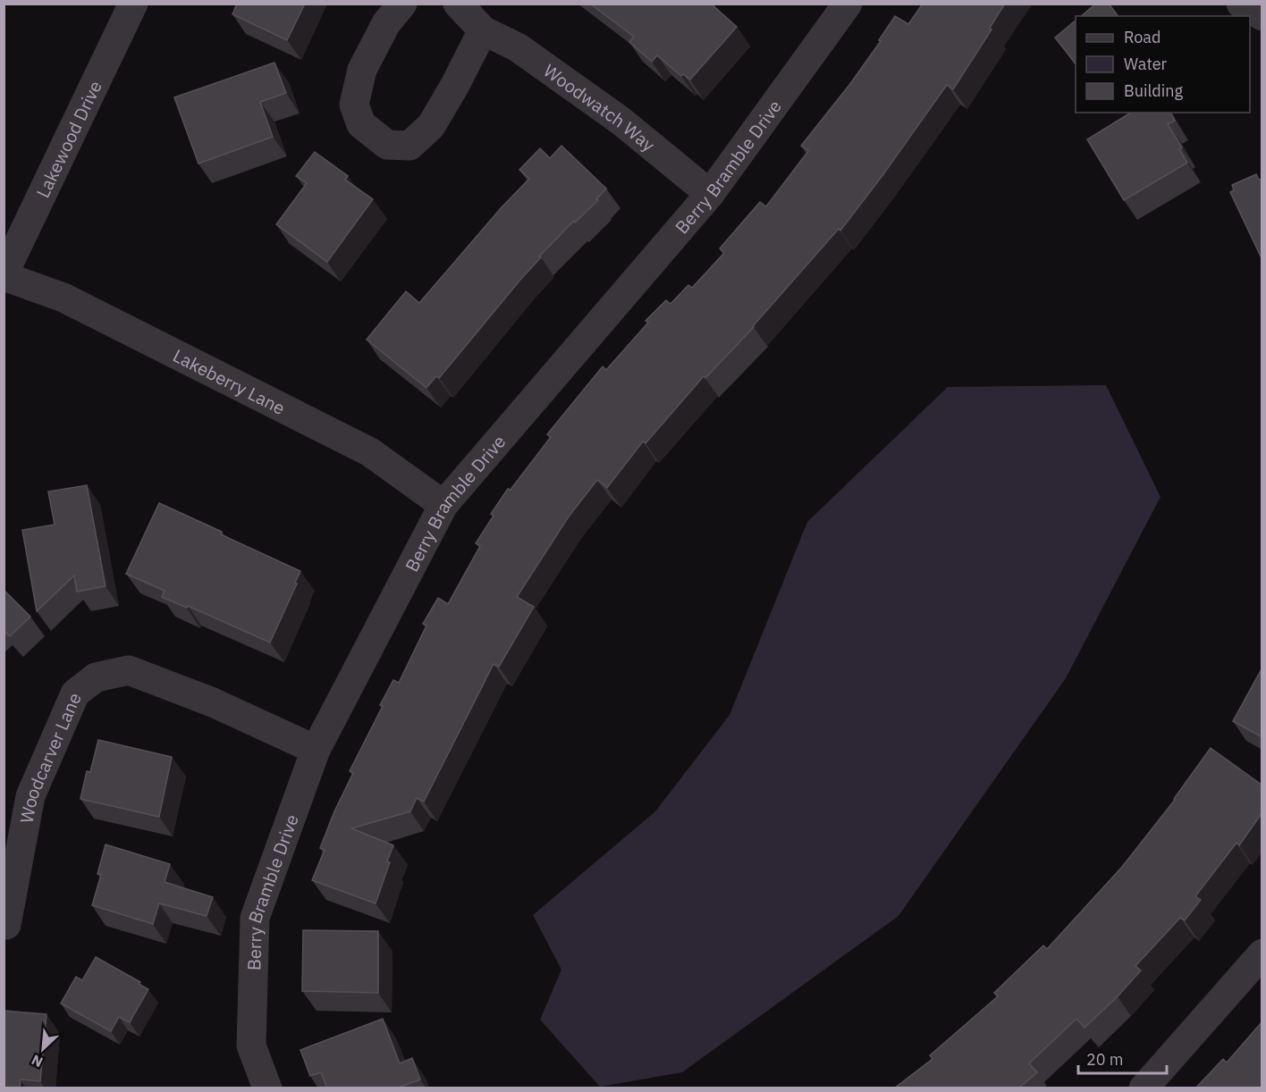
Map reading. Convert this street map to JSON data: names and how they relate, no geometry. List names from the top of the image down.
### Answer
{
  "streets": {
    "street": [
      "Woodwatch Way",
      "Lakewood Drive",
      "Berry Bramble Drive",
      "Lakeberry Lane",
      "Woodcarver Lane"
    ]
  },
  "crossings": [
    ["Woodwatch Way", "Berry Bramble Drive"],
    ["Lakewood Drive", "Lakeberry Lane"],
    ["Berry Bramble Drive", "Lakeberry Lane"],
    ["Berry Bramble Drive", "Woodcarver Lane"]
  ],
  "legend": ["Road", "Water", "Building"],
  "scale_bar": "20 m",
  "north": "bottom left"
}
